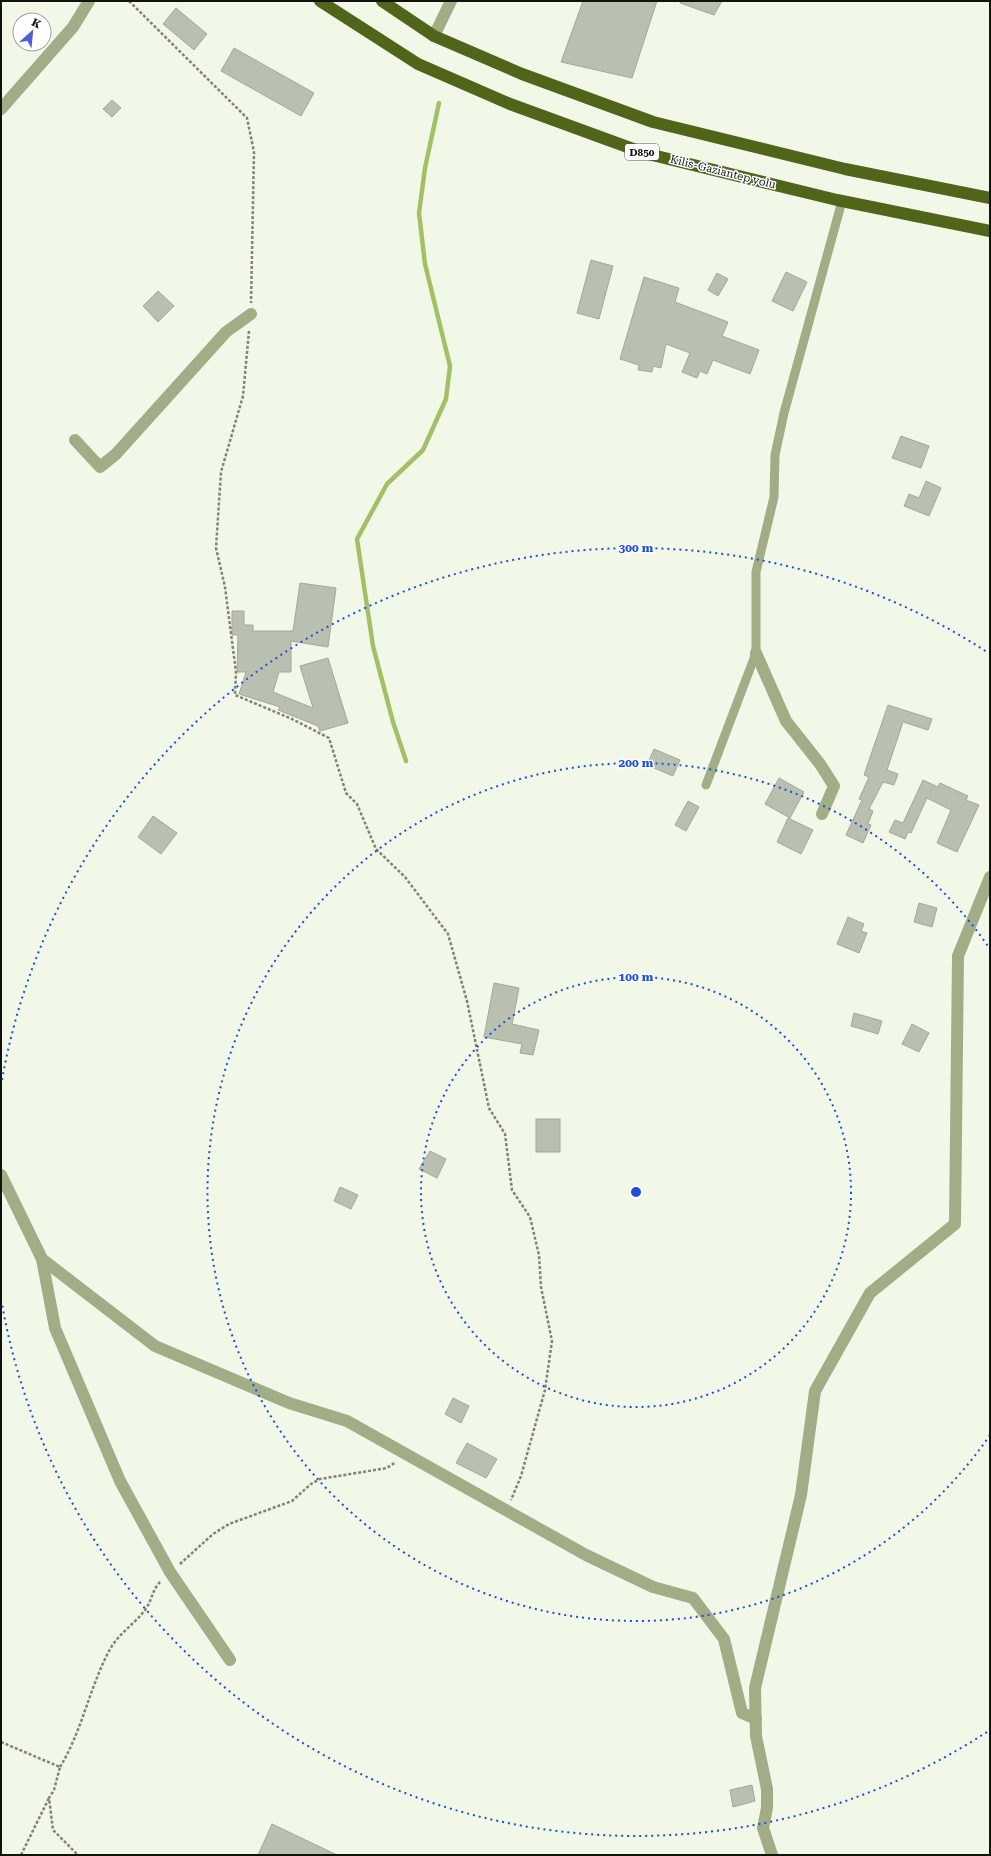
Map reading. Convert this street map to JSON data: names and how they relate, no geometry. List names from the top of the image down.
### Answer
{
  "streets": {
    "highway": ["D850", "Kilis-Gaziantep yolu"]
  },
  "north": "top right",
  "rings": ["300 m", "200 m", "100 m"]
}
